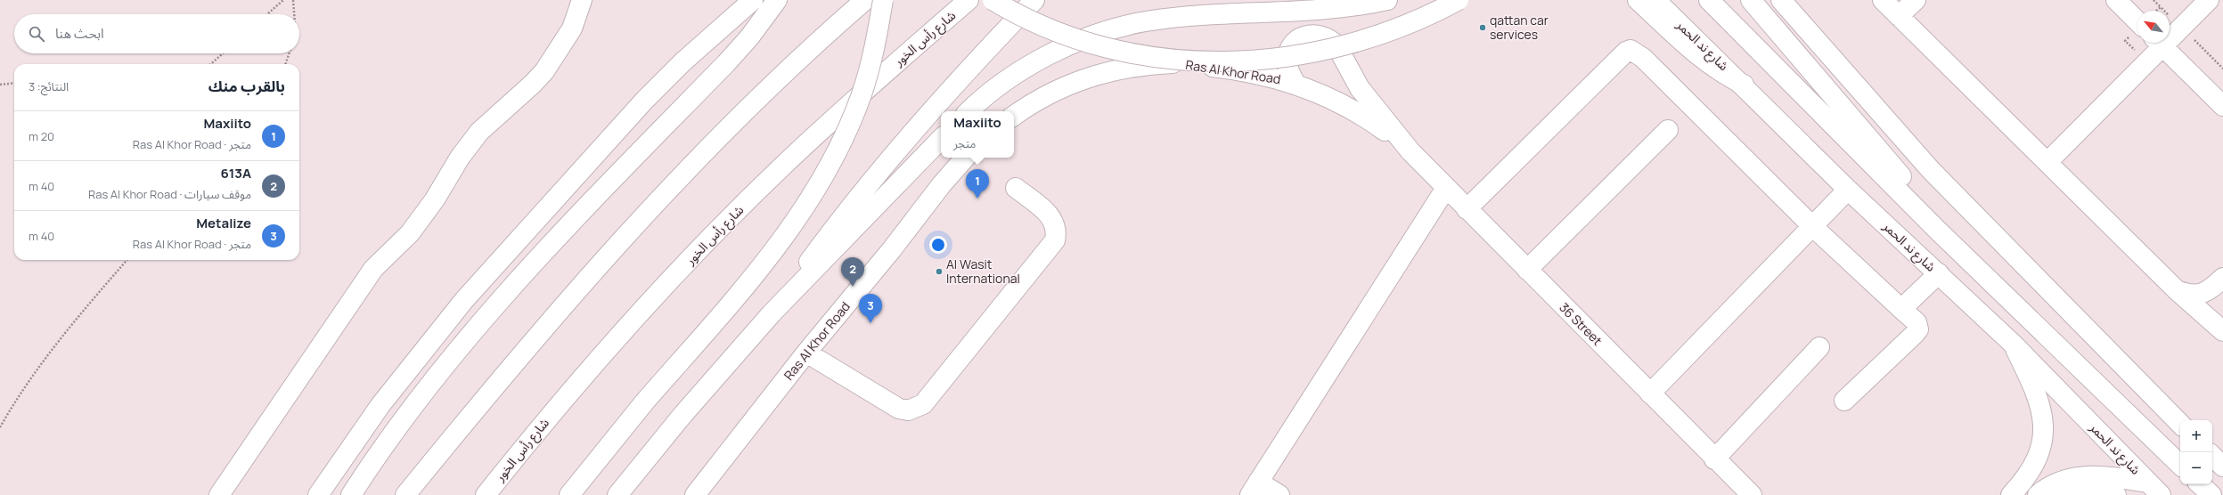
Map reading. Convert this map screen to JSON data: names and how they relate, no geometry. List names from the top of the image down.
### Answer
{
  "streets": {
    "main road": [
      "شارع رأس الخور",
      "شارع ند الحمر",
      "Ras Al Khor Road",
      "36 Street"
    ]
  },
  "crossings": [
    ["Ras Al Khor Road", "36 Street"]
  ],
  "places": ["qattan car services", "Al Wasit International"],
  "north": "top left",
  "page": {
    "search": "ابحث هنا",
    "heading": ["بالقرب منك", "النتائج: 3"],
    "list": [
      {
        "mark": "1",
        "name": "Maxiito",
        "note": "متجر · Ras Al Khor Road",
        "value": "20 m"
      },
      {
        "mark": "2",
        "name": "613A",
        "note": "موقف سيارات · Ras Al Khor Road",
        "value": "40 m"
      },
      {
        "mark": "3",
        "name": "Metalize",
        "note": "متجر · Ras Al Khor Road",
        "value": "40 m"
      }
    ],
    "popup": ["Maxiito", "متجر"],
    "pins": ["1", "2", "3"],
    "map_buttons": ["+", "−"]
  }
}
